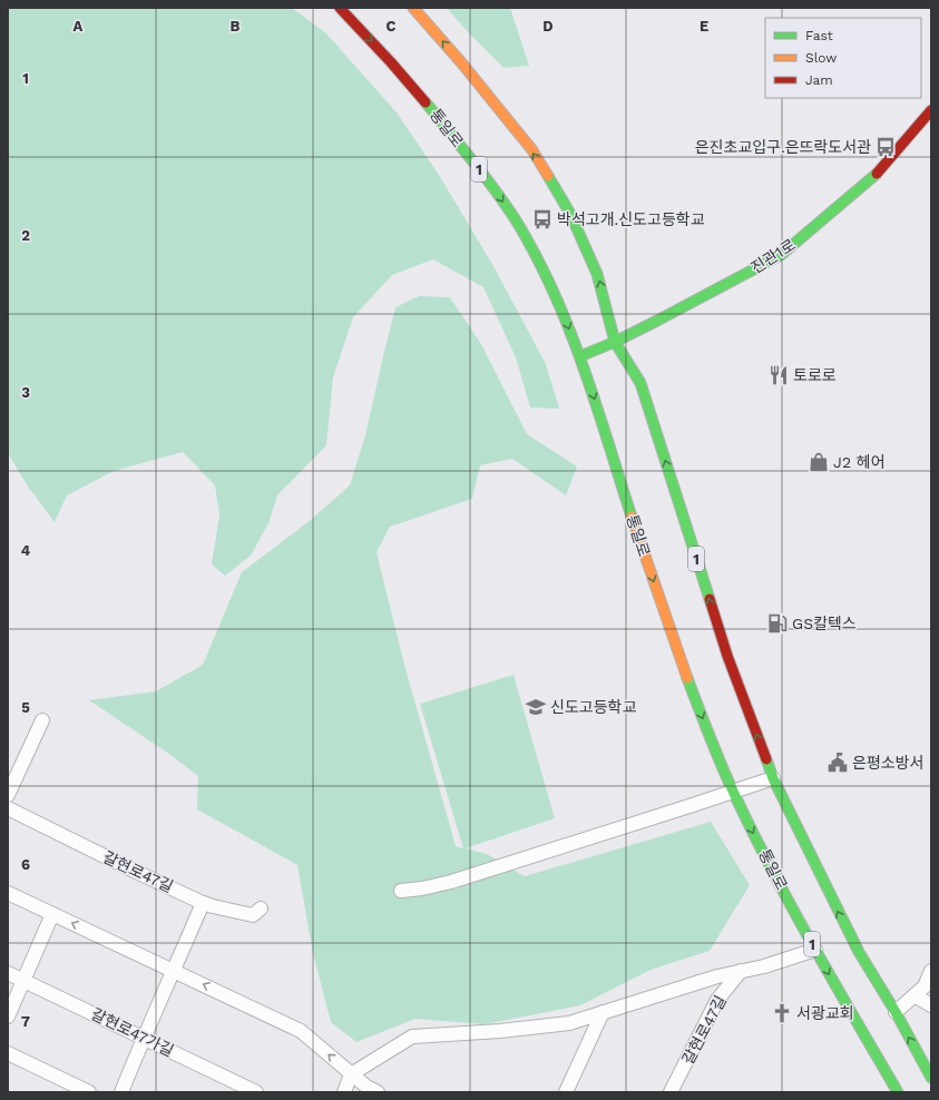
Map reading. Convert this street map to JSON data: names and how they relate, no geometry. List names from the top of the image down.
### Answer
{
  "streets": {
    "main road": ["통일로", "1", "진관1로"],
    "street": ["갈현로47길", "갈현로47가길"]
  },
  "crossings": [
    ["통일로", "진관1로"],
    ["1", "진관1로"]
  ],
  "places": {
    "bus stop": ["은진초교입구.은뜨락도서관", "박석고개.신도고등학교"],
    "restaurant": ["토로로"],
    "shop": ["J2 헤어"],
    "fuel station": ["GS칼텍스"],
    "school or university": ["신도고등학교"],
    "public building": ["은평소방서"],
    "church": ["서광교회"]
  },
  "legend": ["Fast", "Slow", "Jam"],
  "grid": {
    "columns": [
      "A",
      "B",
      "C",
      "D",
      "E"
    ],
    "rows": [
      "1",
      "2",
      "3",
      "4",
      "5",
      "6",
      "7"
    ]
  }
}
